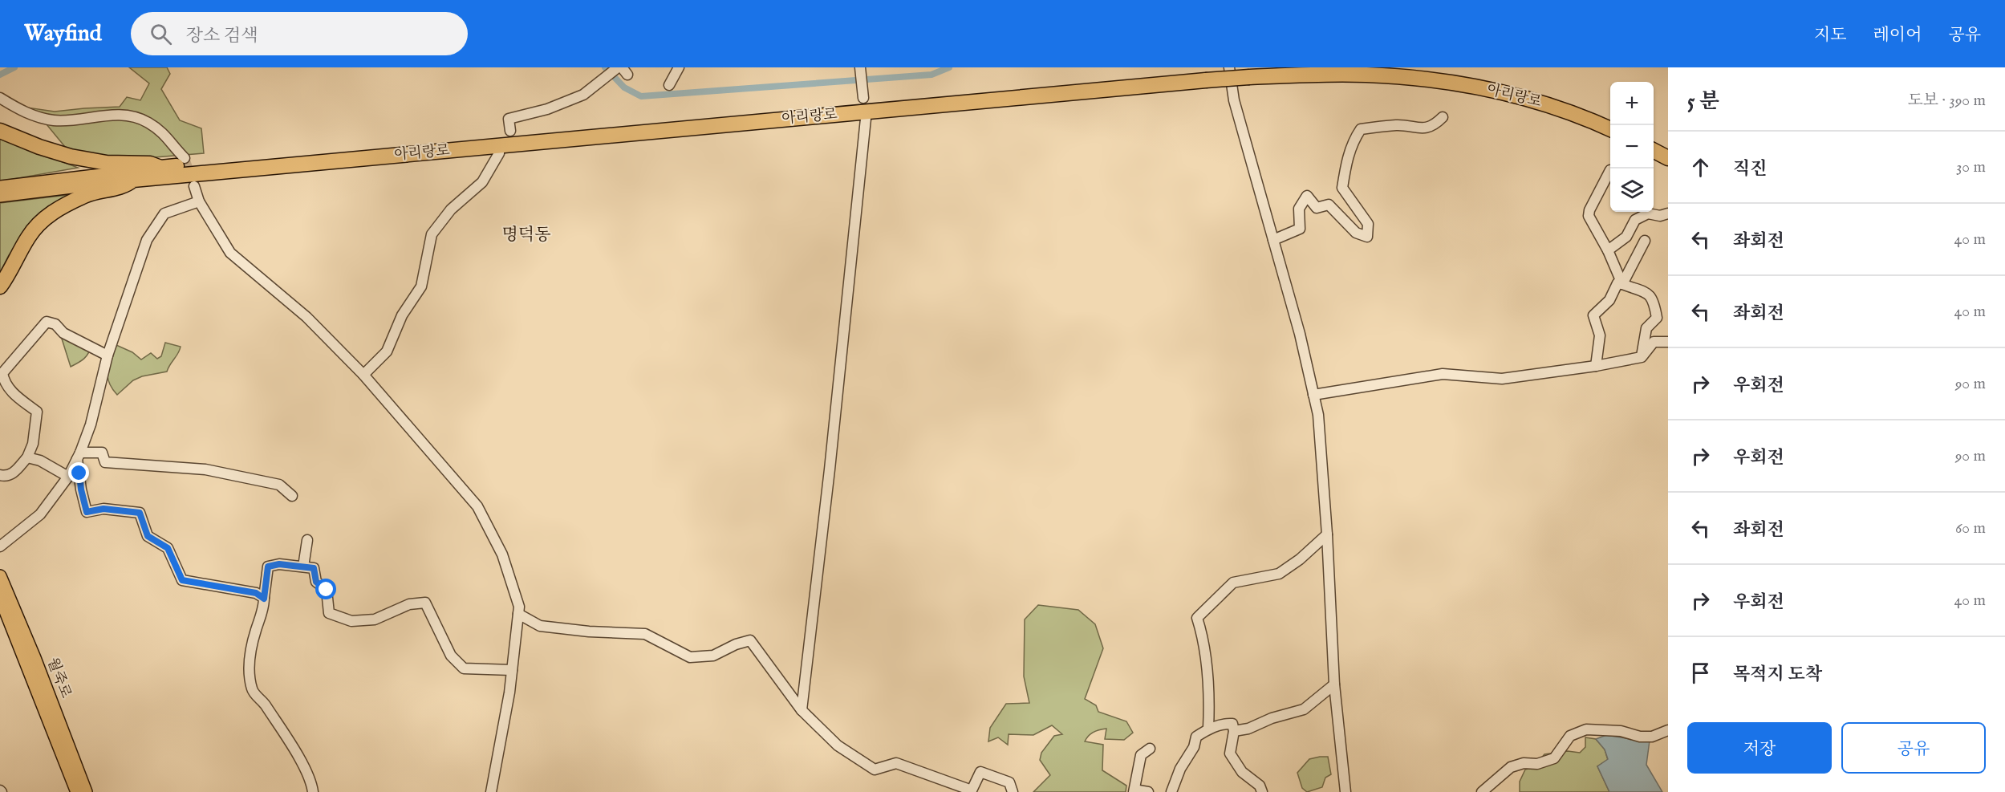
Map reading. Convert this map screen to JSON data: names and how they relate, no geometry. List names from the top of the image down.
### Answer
{
  "streets": {
    "highway": ["아리랑로"],
    "main road": ["월죽로"]
  },
  "districts": ["명덕동"],
  "page": {
    "header": "Wayfind",
    "search": "장소 검색",
    "nav": ["지도", "레이어", "공유"],
    "heading": ["5 분", "도보 · 390 m"],
    "map_buttons": ["+", "−"],
    "list": [
      ["직진", "30 m"],
      ["좌회전", "40 m"],
      ["좌회전", "40 m"],
      ["우회전", "90 m"],
      ["우회전", "90 m"],
      ["좌회전", "60 m"],
      ["우회전", "40 m"],
      "목적지 도착"
    ],
    "buttons": ["저장", "공유"]
  }
}
